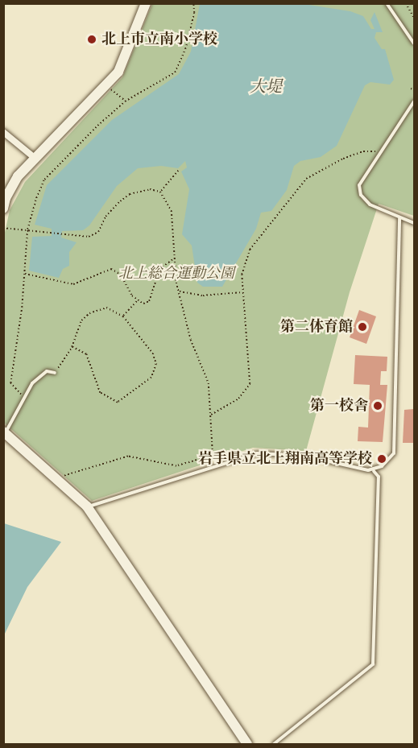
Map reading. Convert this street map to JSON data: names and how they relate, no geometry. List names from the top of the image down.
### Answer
{
  "water": ["大堤"],
  "parks": ["北上総合運動公園"],
  "places": [
    "北上市立南小学校",
    "第二体育館",
    "第一校舎",
    "岩手県立北上翔南高等学校"
  ]
}
